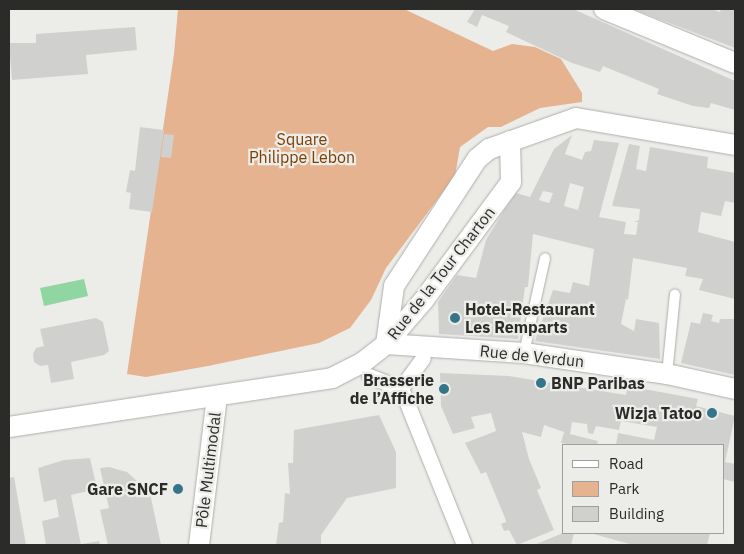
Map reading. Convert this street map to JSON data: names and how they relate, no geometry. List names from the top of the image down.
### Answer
{
  "streets": {
    "street": ["Rue de la Tour Charton", "Rue de Verdun", "Pôle Multimodal"]
  },
  "crossings": [
    ["Rue de la Tour Charton", "Rue de Verdun"]
  ],
  "parks": ["Square Philippe Lebon"],
  "places": [
    "Hotel-Restaurant Les Remparts",
    "BNP Paribas",
    "Brasserie de l’Affiche",
    "Wizja Tatoo",
    "Gare SNCF"
  ],
  "legend": ["Road", "Park", "Building"]
}
